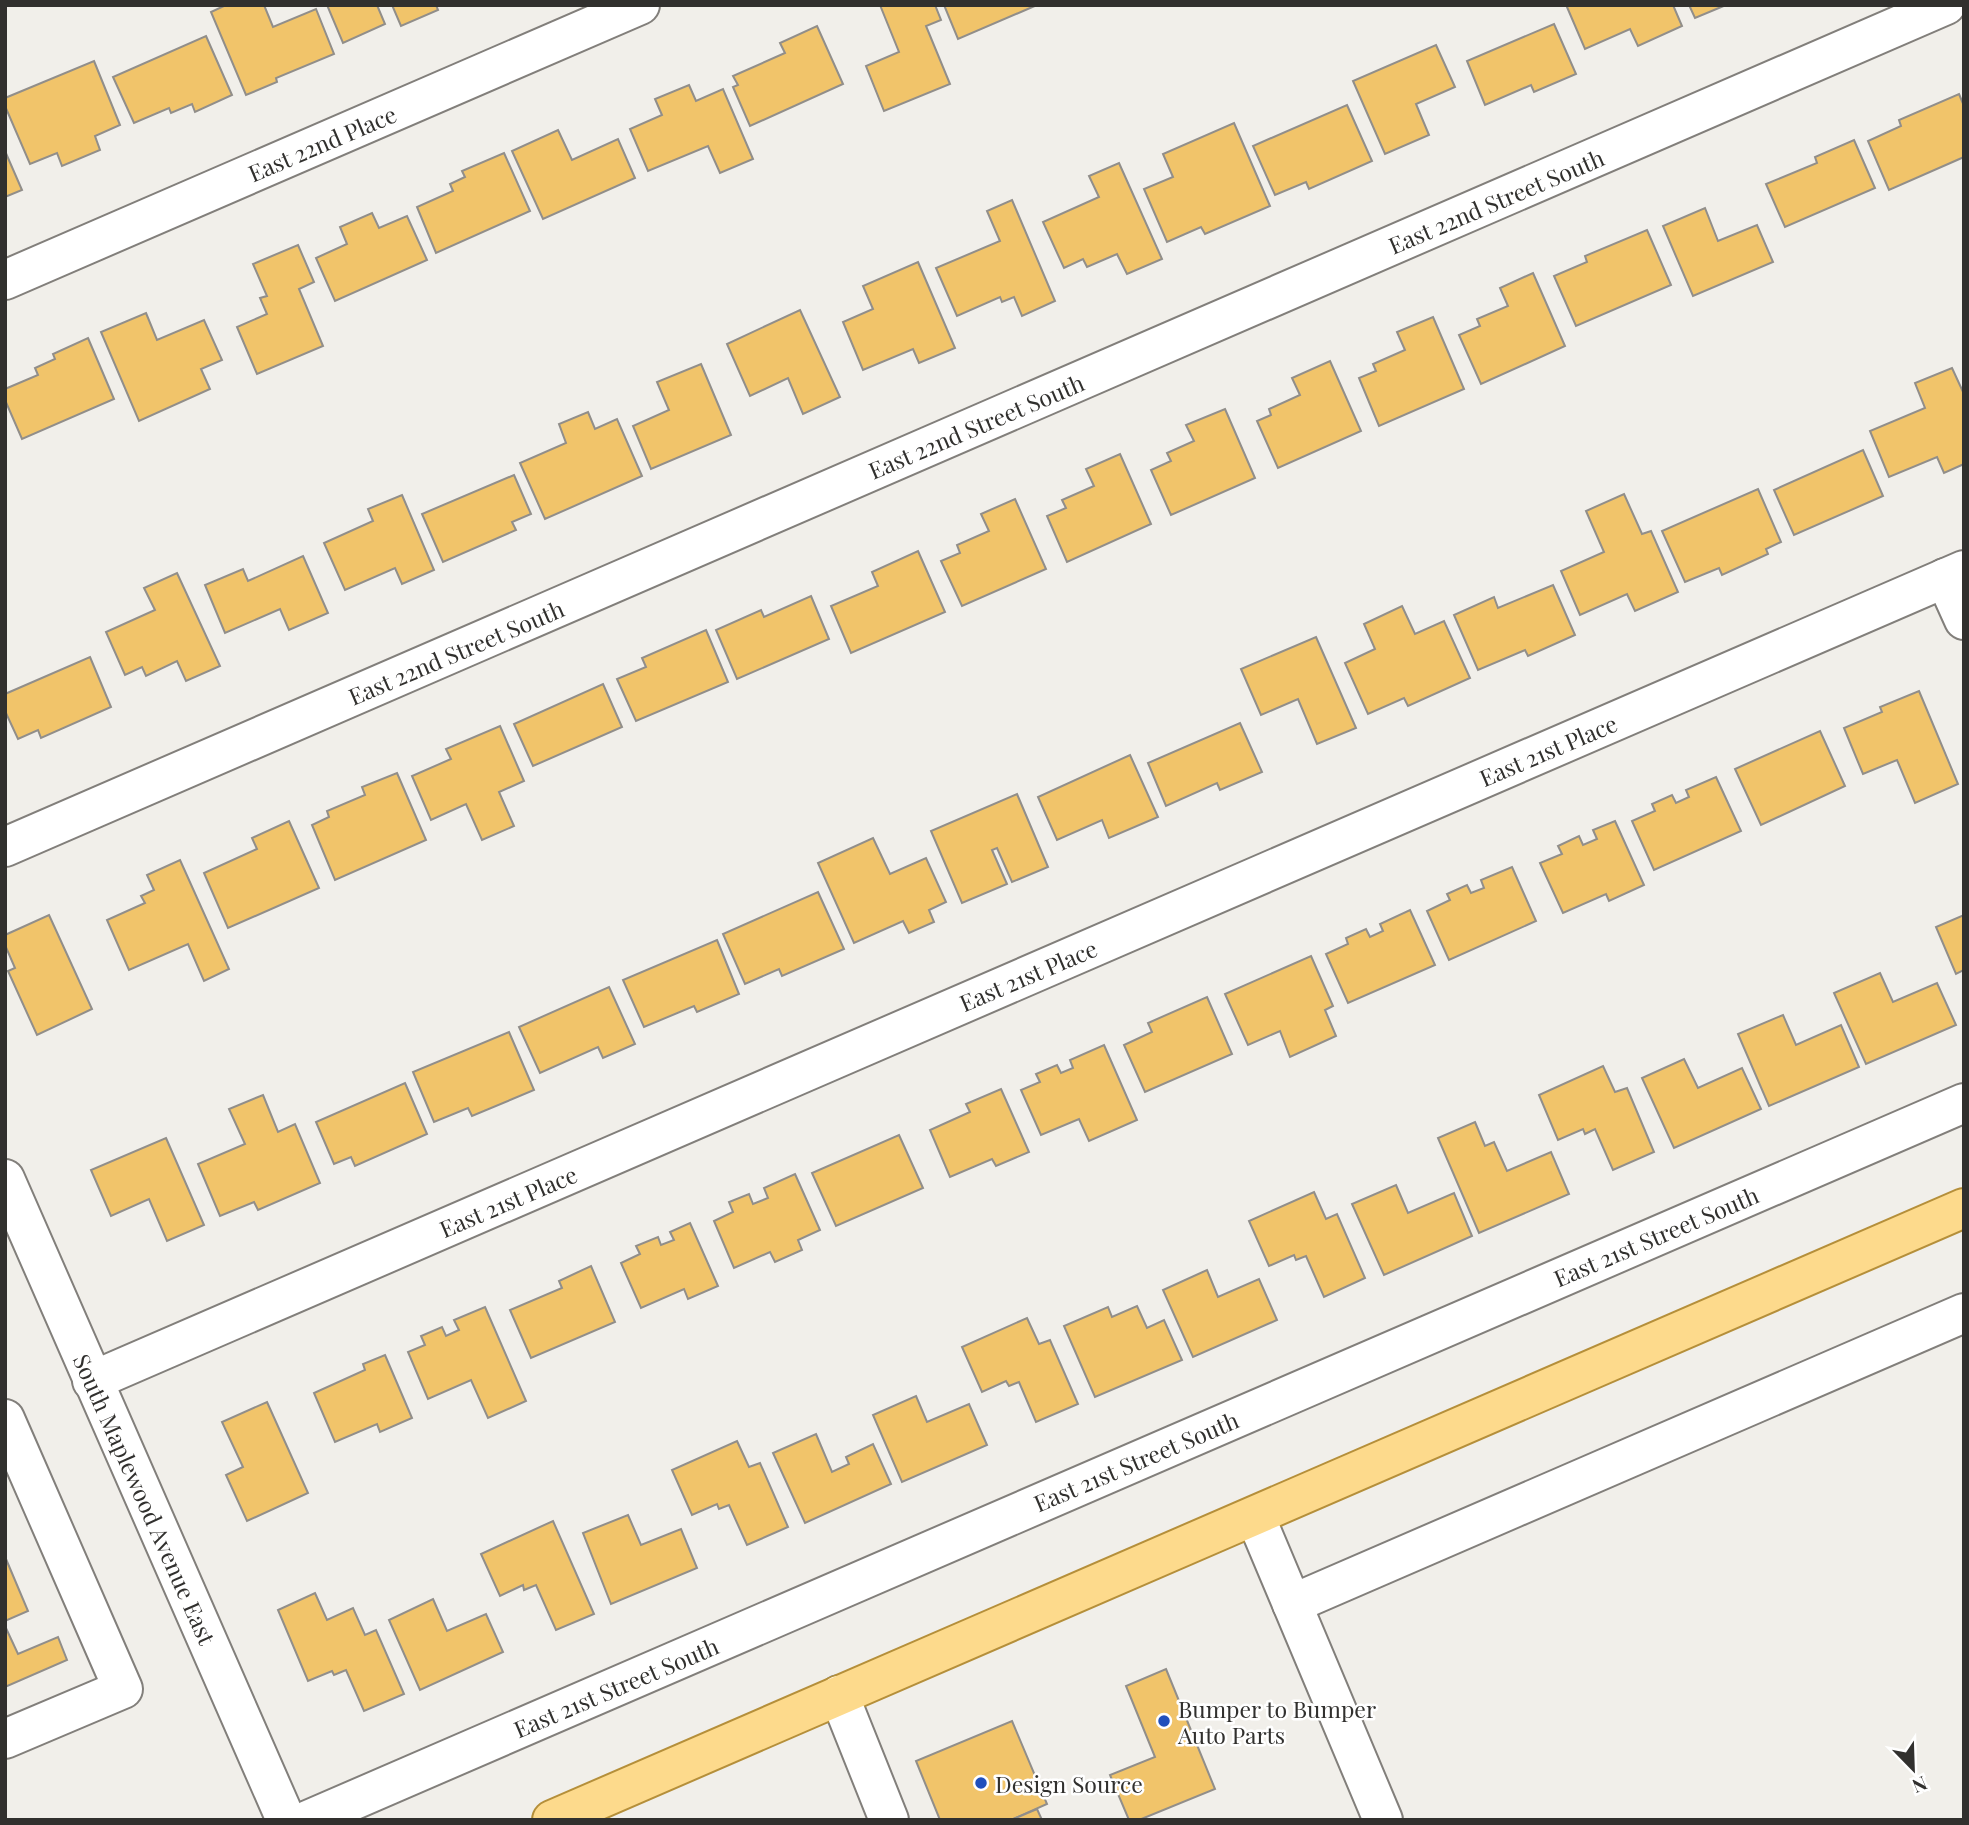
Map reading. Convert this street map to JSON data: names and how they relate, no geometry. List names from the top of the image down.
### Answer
{
  "streets": {
    "street": [
      "East 22nd Place",
      "East 22nd Street South",
      "East 21st Place",
      "East 21st Street South",
      "South Maplewood Avenue East"
    ]
  },
  "crossings": [
    ["East 21st Place", "South Maplewood Avenue East"]
  ],
  "places": ["Bumper to Bumper Auto Parts", "Design Source"],
  "north": "bottom right"
}
